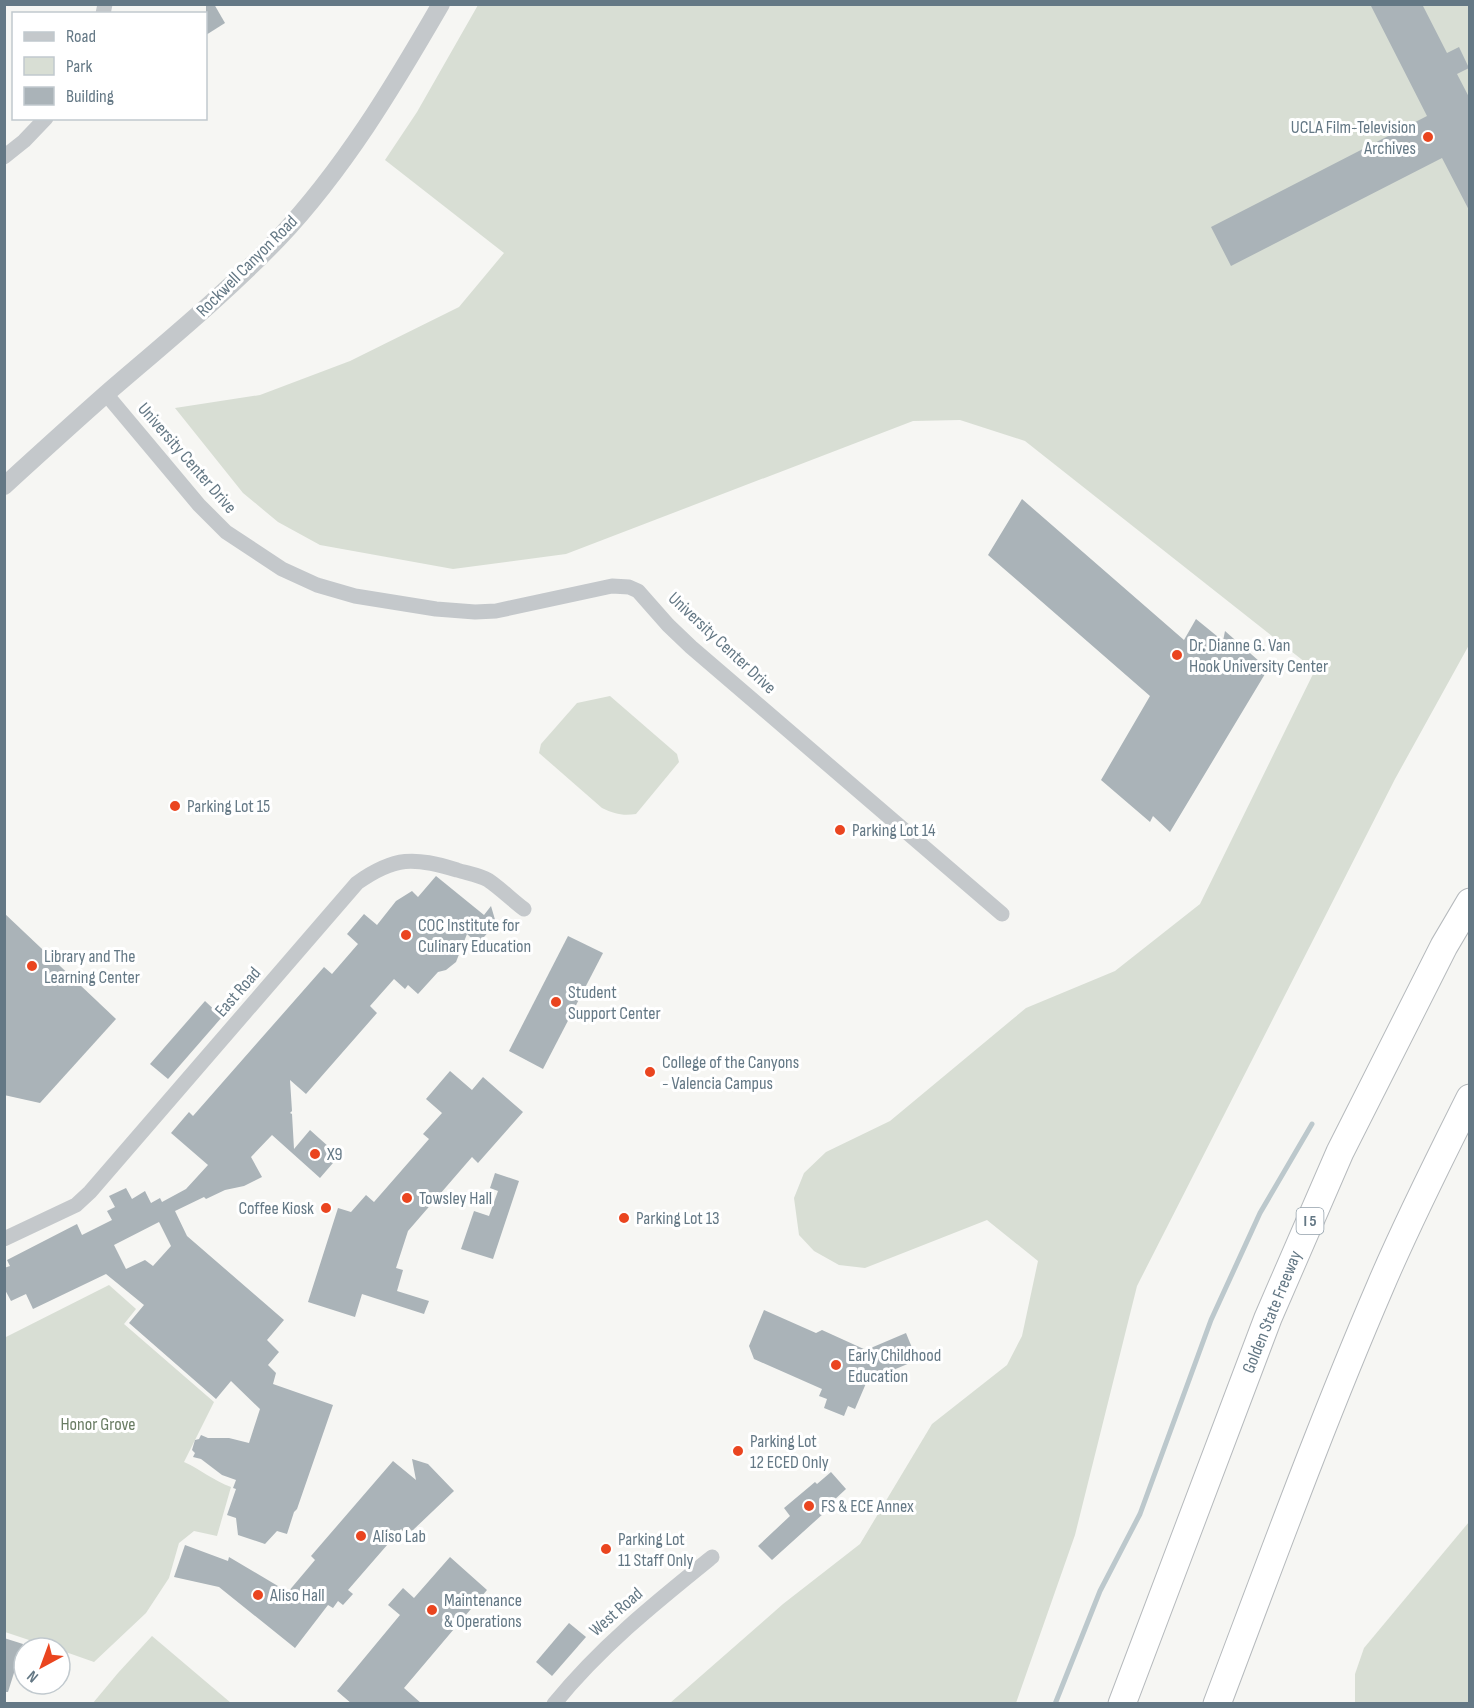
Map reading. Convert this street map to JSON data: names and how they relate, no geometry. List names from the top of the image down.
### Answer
{
  "streets": {
    "highway": ["I 5", "Golden State Freeway"],
    "street": [
      "Rockwell Canyon Road",
      "University Center Drive",
      "East Road",
      "West Road"
    ]
  },
  "crossings": [
    ["Rockwell Canyon Road", "University Center Drive"]
  ],
  "parks": ["Honor Grove"],
  "places": [
    "UCLA Film-Television Archives",
    "Dr. Dianne G. Van Hook University Center",
    "Parking Lot 15",
    "Parking Lot 14",
    "COC Institute for Culinary Education",
    "Library and The Learning Center",
    "Student Support Center",
    "College of the Canyons - Valencia Campus",
    "X9",
    "Towsley Hall",
    "Coffee Kiosk",
    "Parking Lot 13",
    "Early Childhood Education",
    "Parking Lot 12 ECED Only",
    "FS & ECE Annex",
    "Aliso Lab",
    "Parking Lot 11 Staff Only",
    "Aliso Hall",
    "Maintenance & Operations"
  ],
  "legend": ["Road", "Park", "Building"],
  "north": "bottom left"
}
